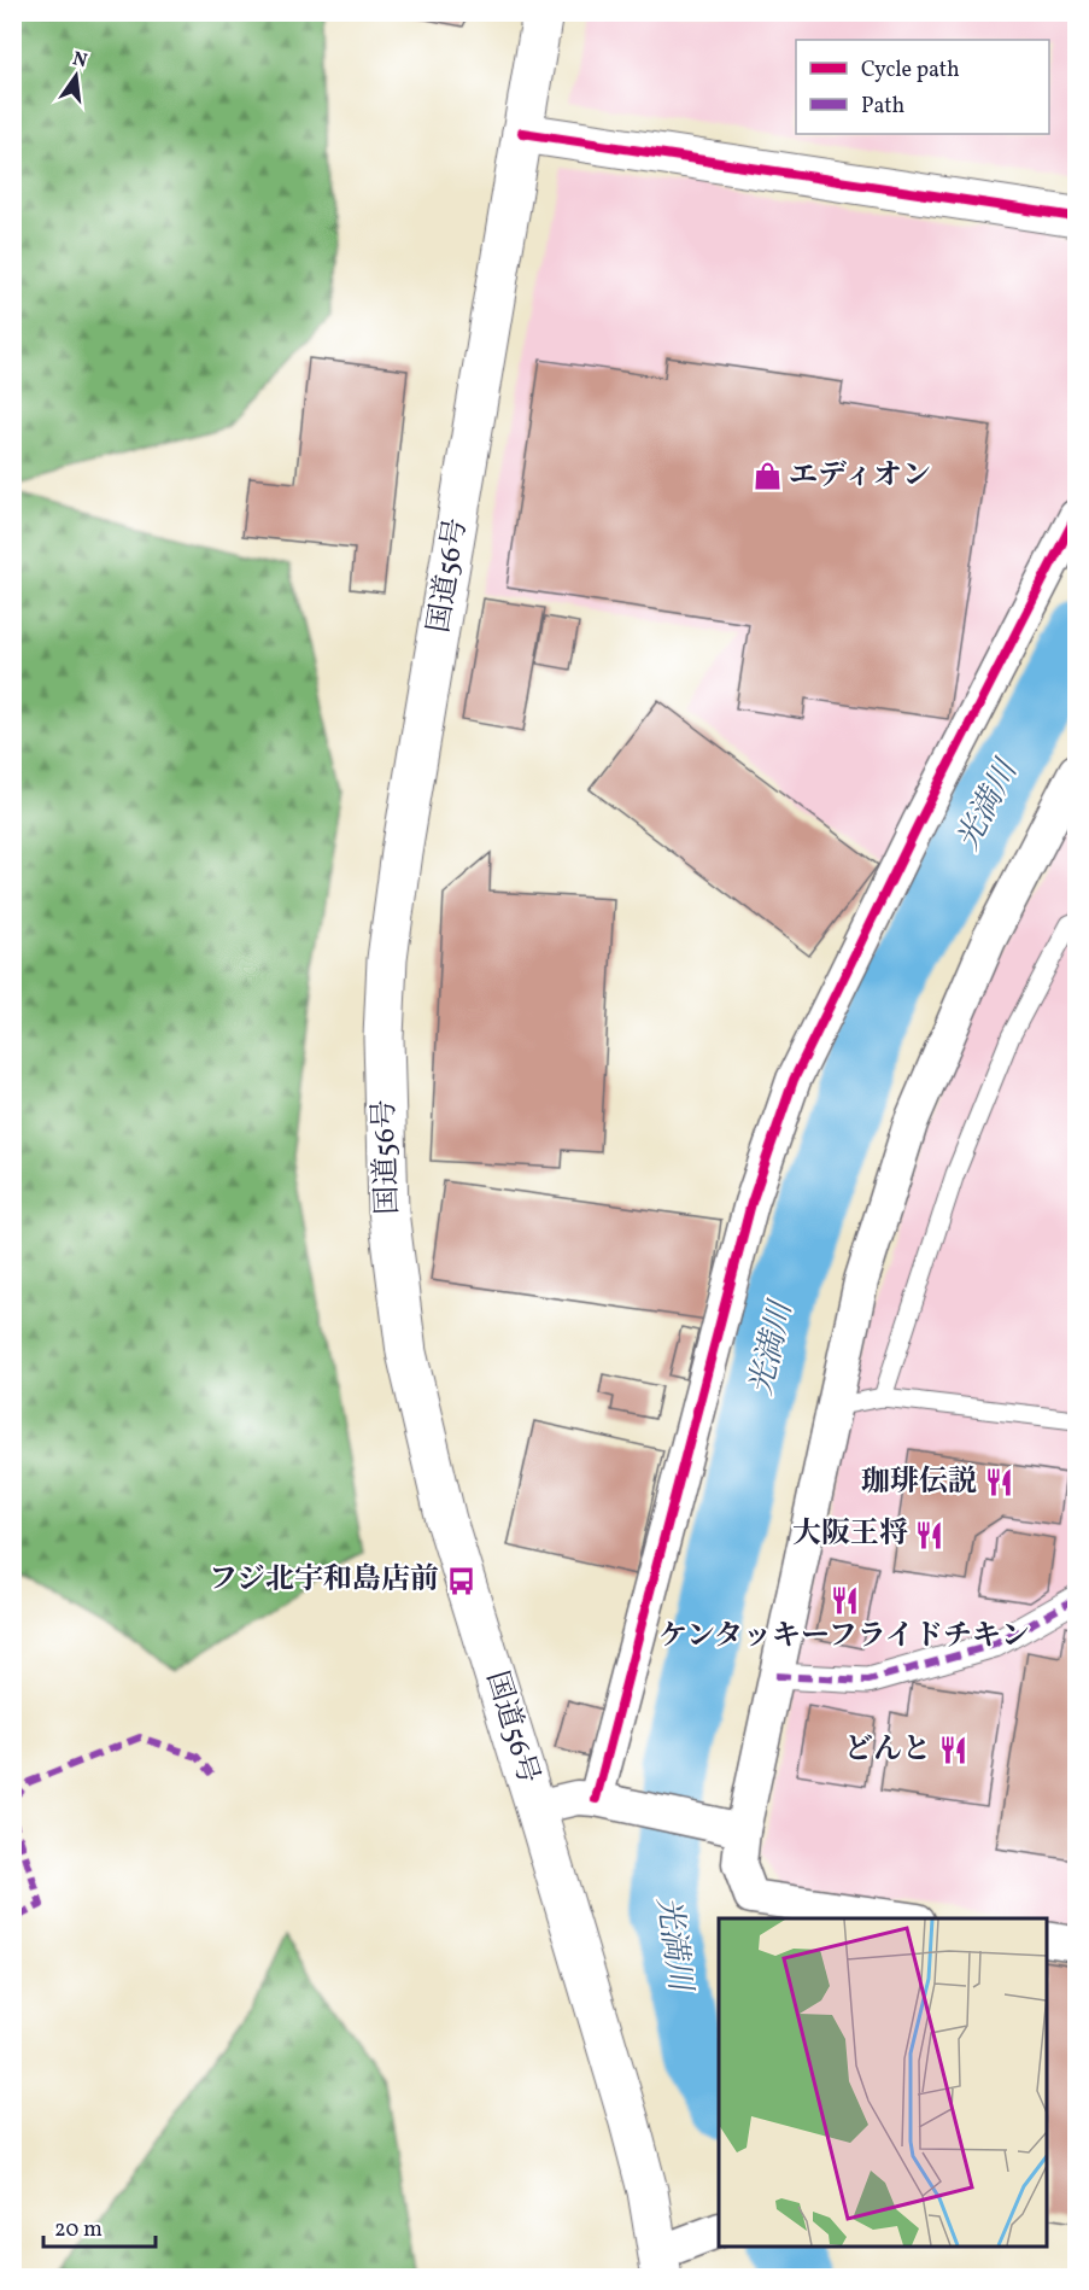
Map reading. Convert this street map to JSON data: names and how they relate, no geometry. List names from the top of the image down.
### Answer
{
  "streets": {
    "main road": ["国道56号"]
  },
  "water": ["光満川"],
  "places": {
    "shop": ["エディオン"],
    "restaurant": [
      "珈琲伝説",
      "大阪王将",
      "ケンタッキーフライドチキン",
      "どんと"
    ],
    "bus stop": ["フジ北宇和島店前"]
  },
  "legend": ["Cycle path", "Path"],
  "scale_bar": "20 m",
  "north": "top"
}
